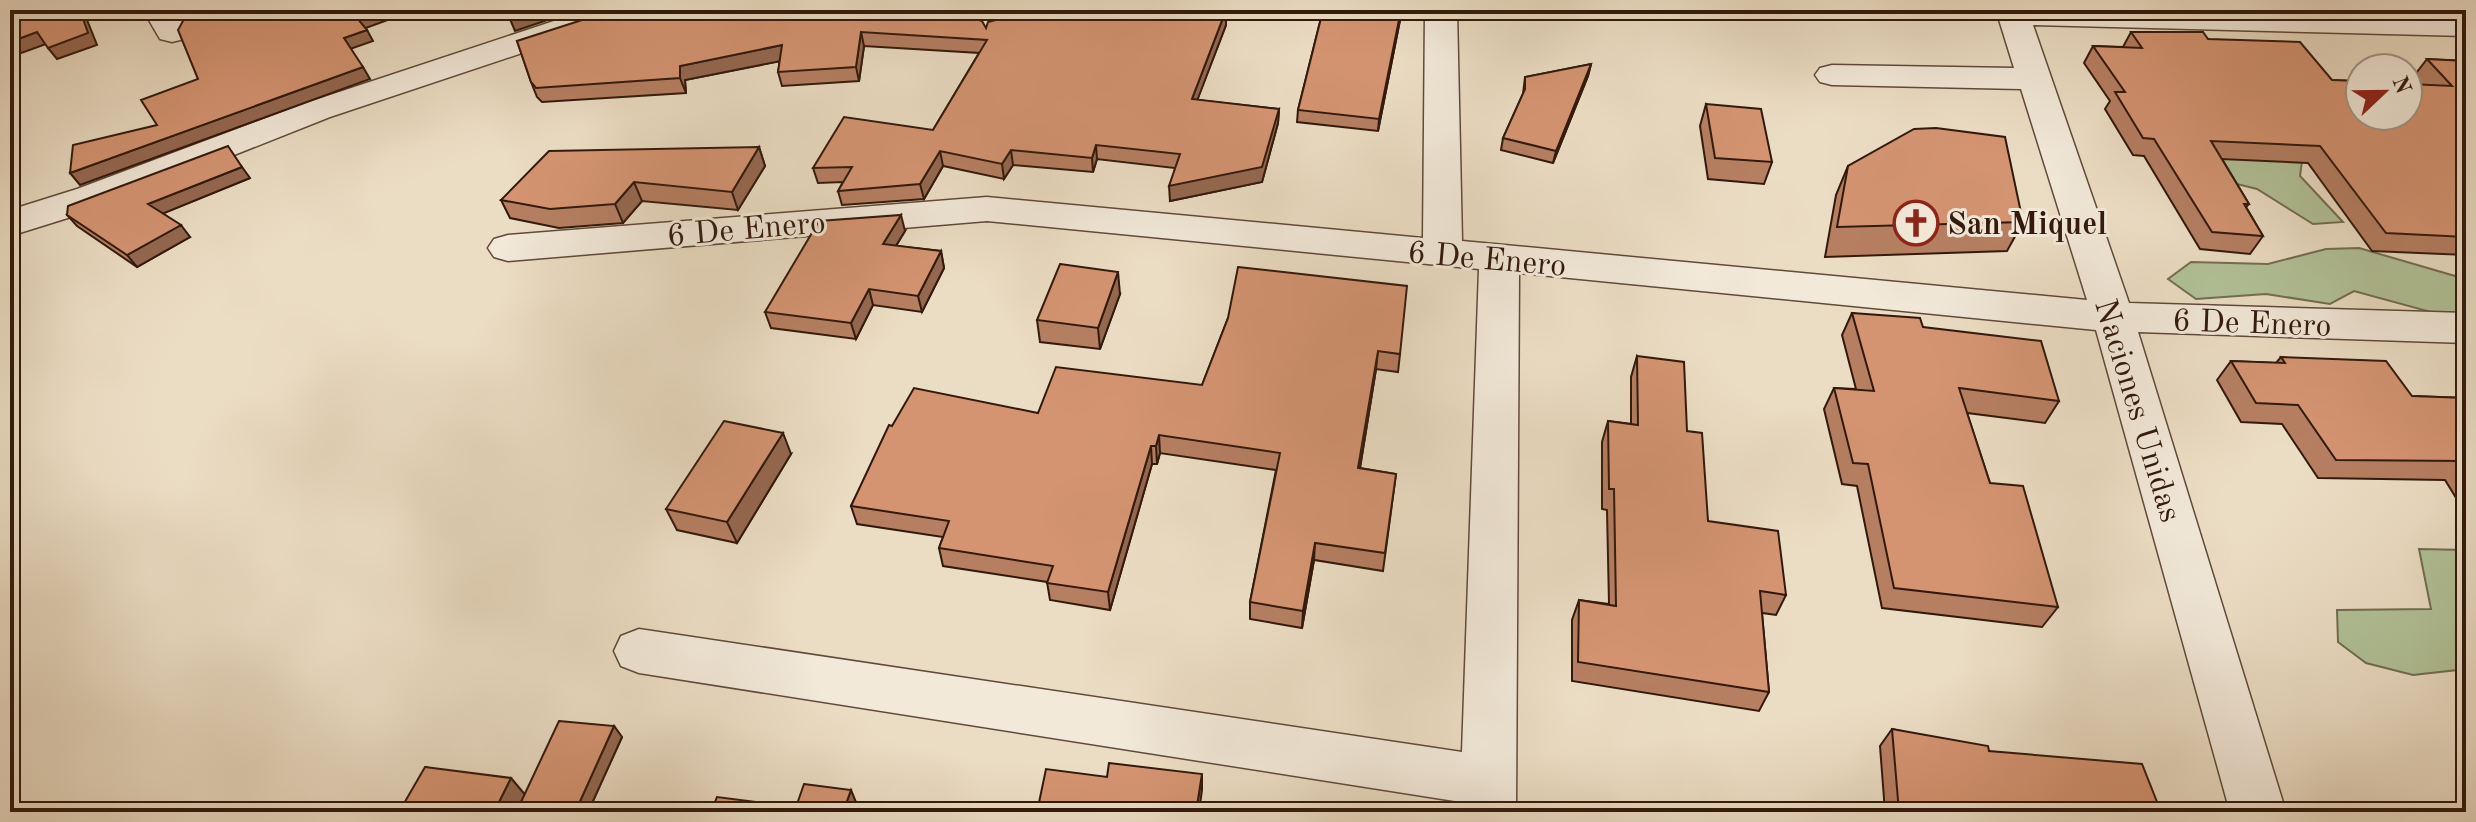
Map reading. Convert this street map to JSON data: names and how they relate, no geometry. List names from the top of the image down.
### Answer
{
  "streets": {
    "street": ["6 De Enero", "Naciones Unidas"]
  },
  "crossings": [
    ["6 De Enero", "Naciones Unidas"]
  ],
  "places": {
    "church": ["San Miquel"]
  },
  "north": "right"
}
